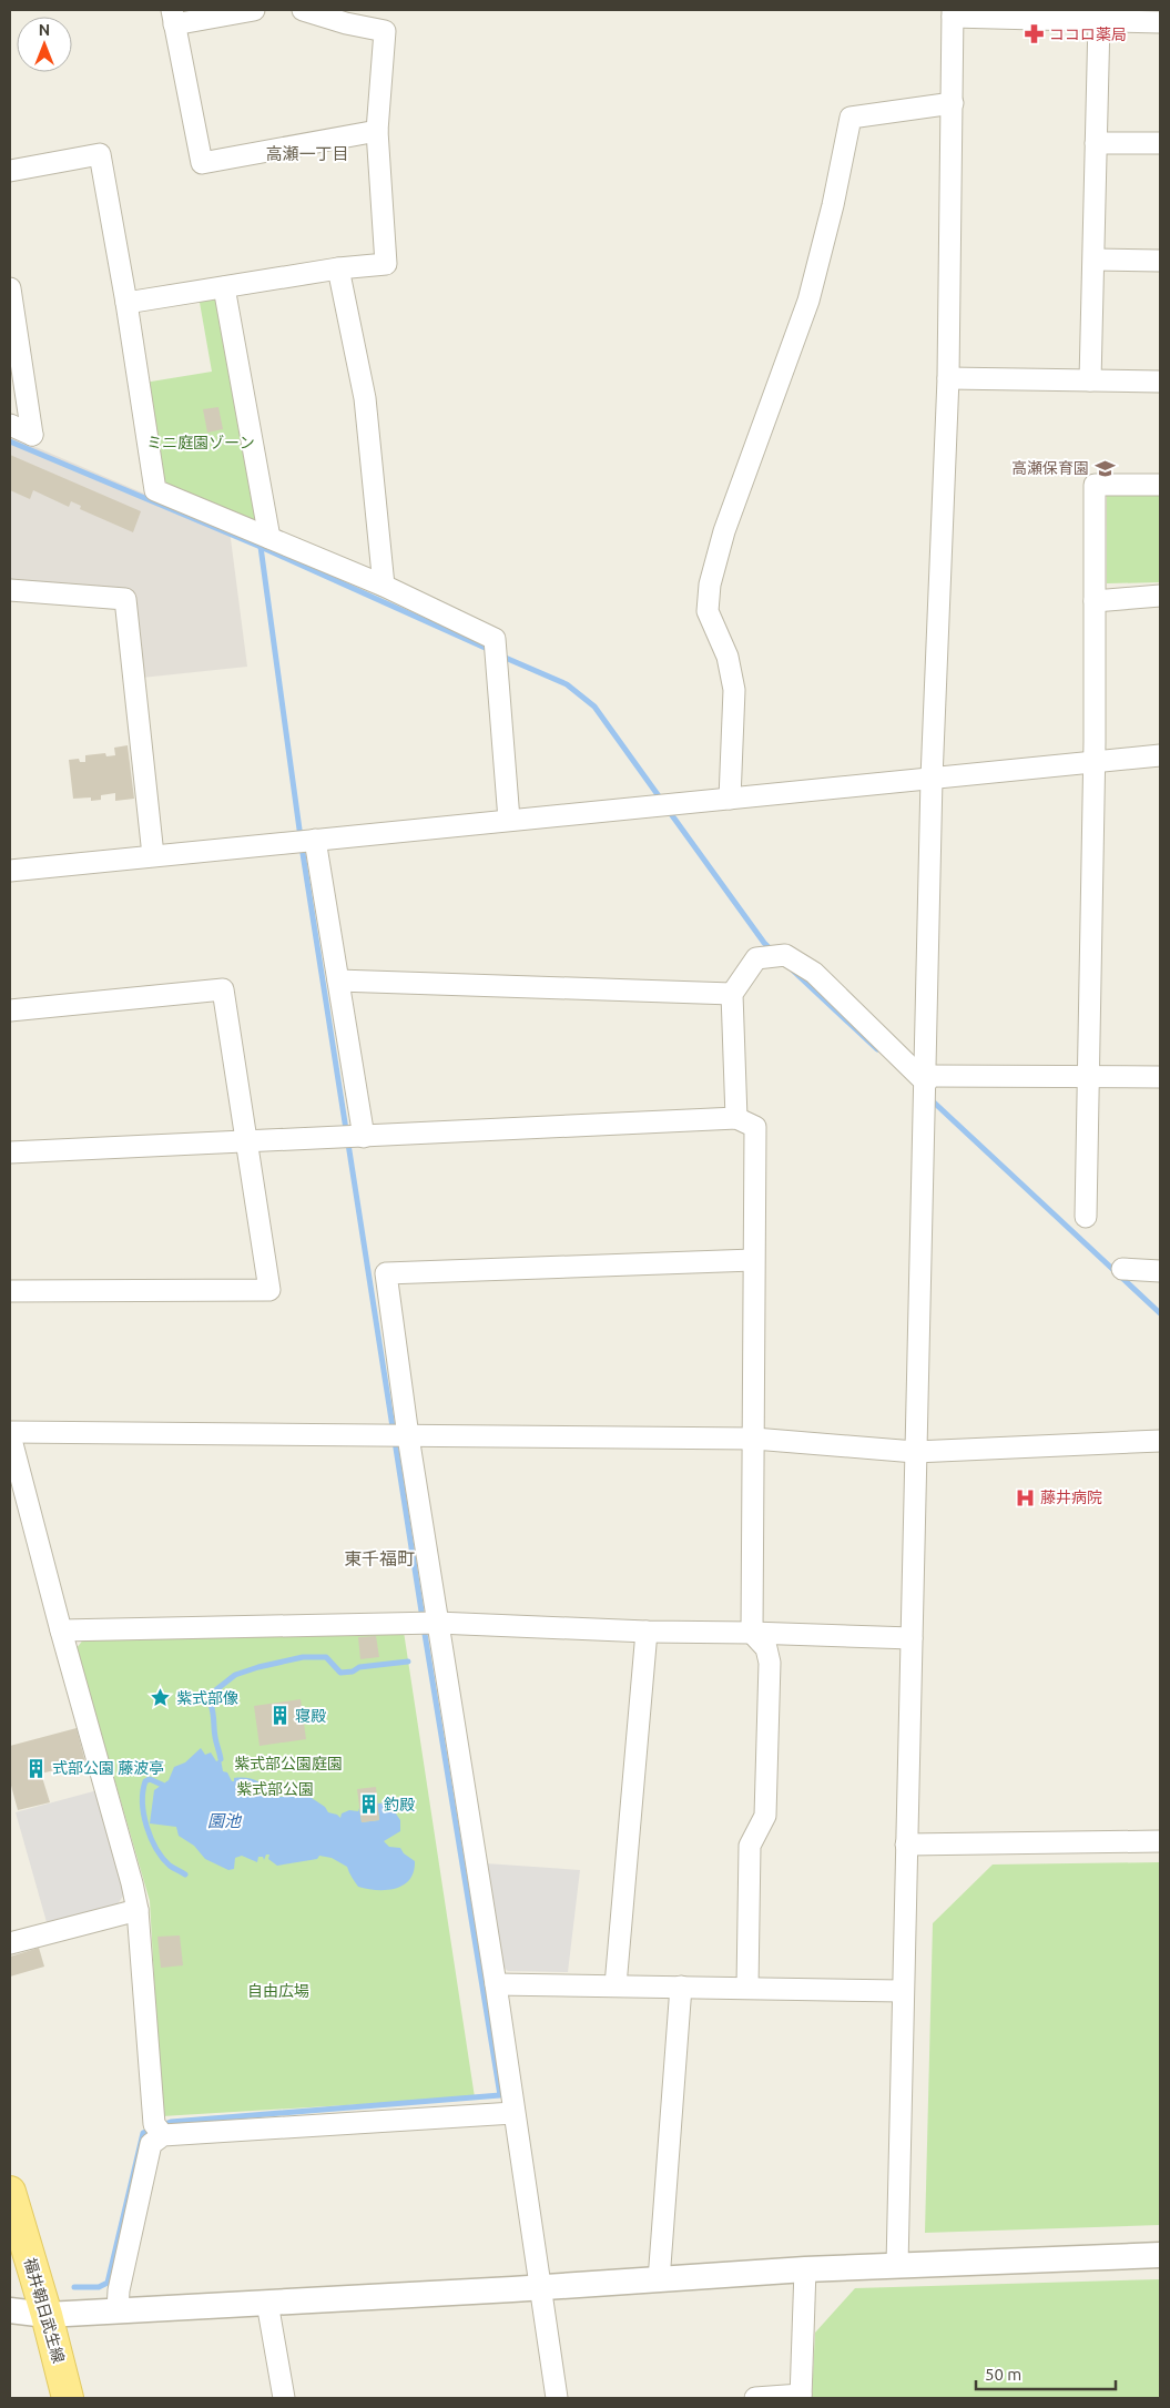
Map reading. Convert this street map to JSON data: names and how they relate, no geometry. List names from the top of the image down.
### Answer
{
  "streets": {
    "main road": ["福井朝日武生線"]
  },
  "districts": ["高瀬一丁目", "東千福町"],
  "water": ["園池"],
  "parks": [
    "ミニ庭園ゾーン",
    "紫式部公園庭園",
    "紫式部公園",
    "自由広場"
  ],
  "places": {
    "pharmacy": ["ココロ薬局"],
    "school or university": ["高瀬保育園"],
    "hospital": ["藤井病院"],
    "place": ["紫式部像"],
    "building": ["寝殿", "式部公園 藤波亭", "釣殿"]
  },
  "scale_bar": "50 m",
  "north": "top"
}
